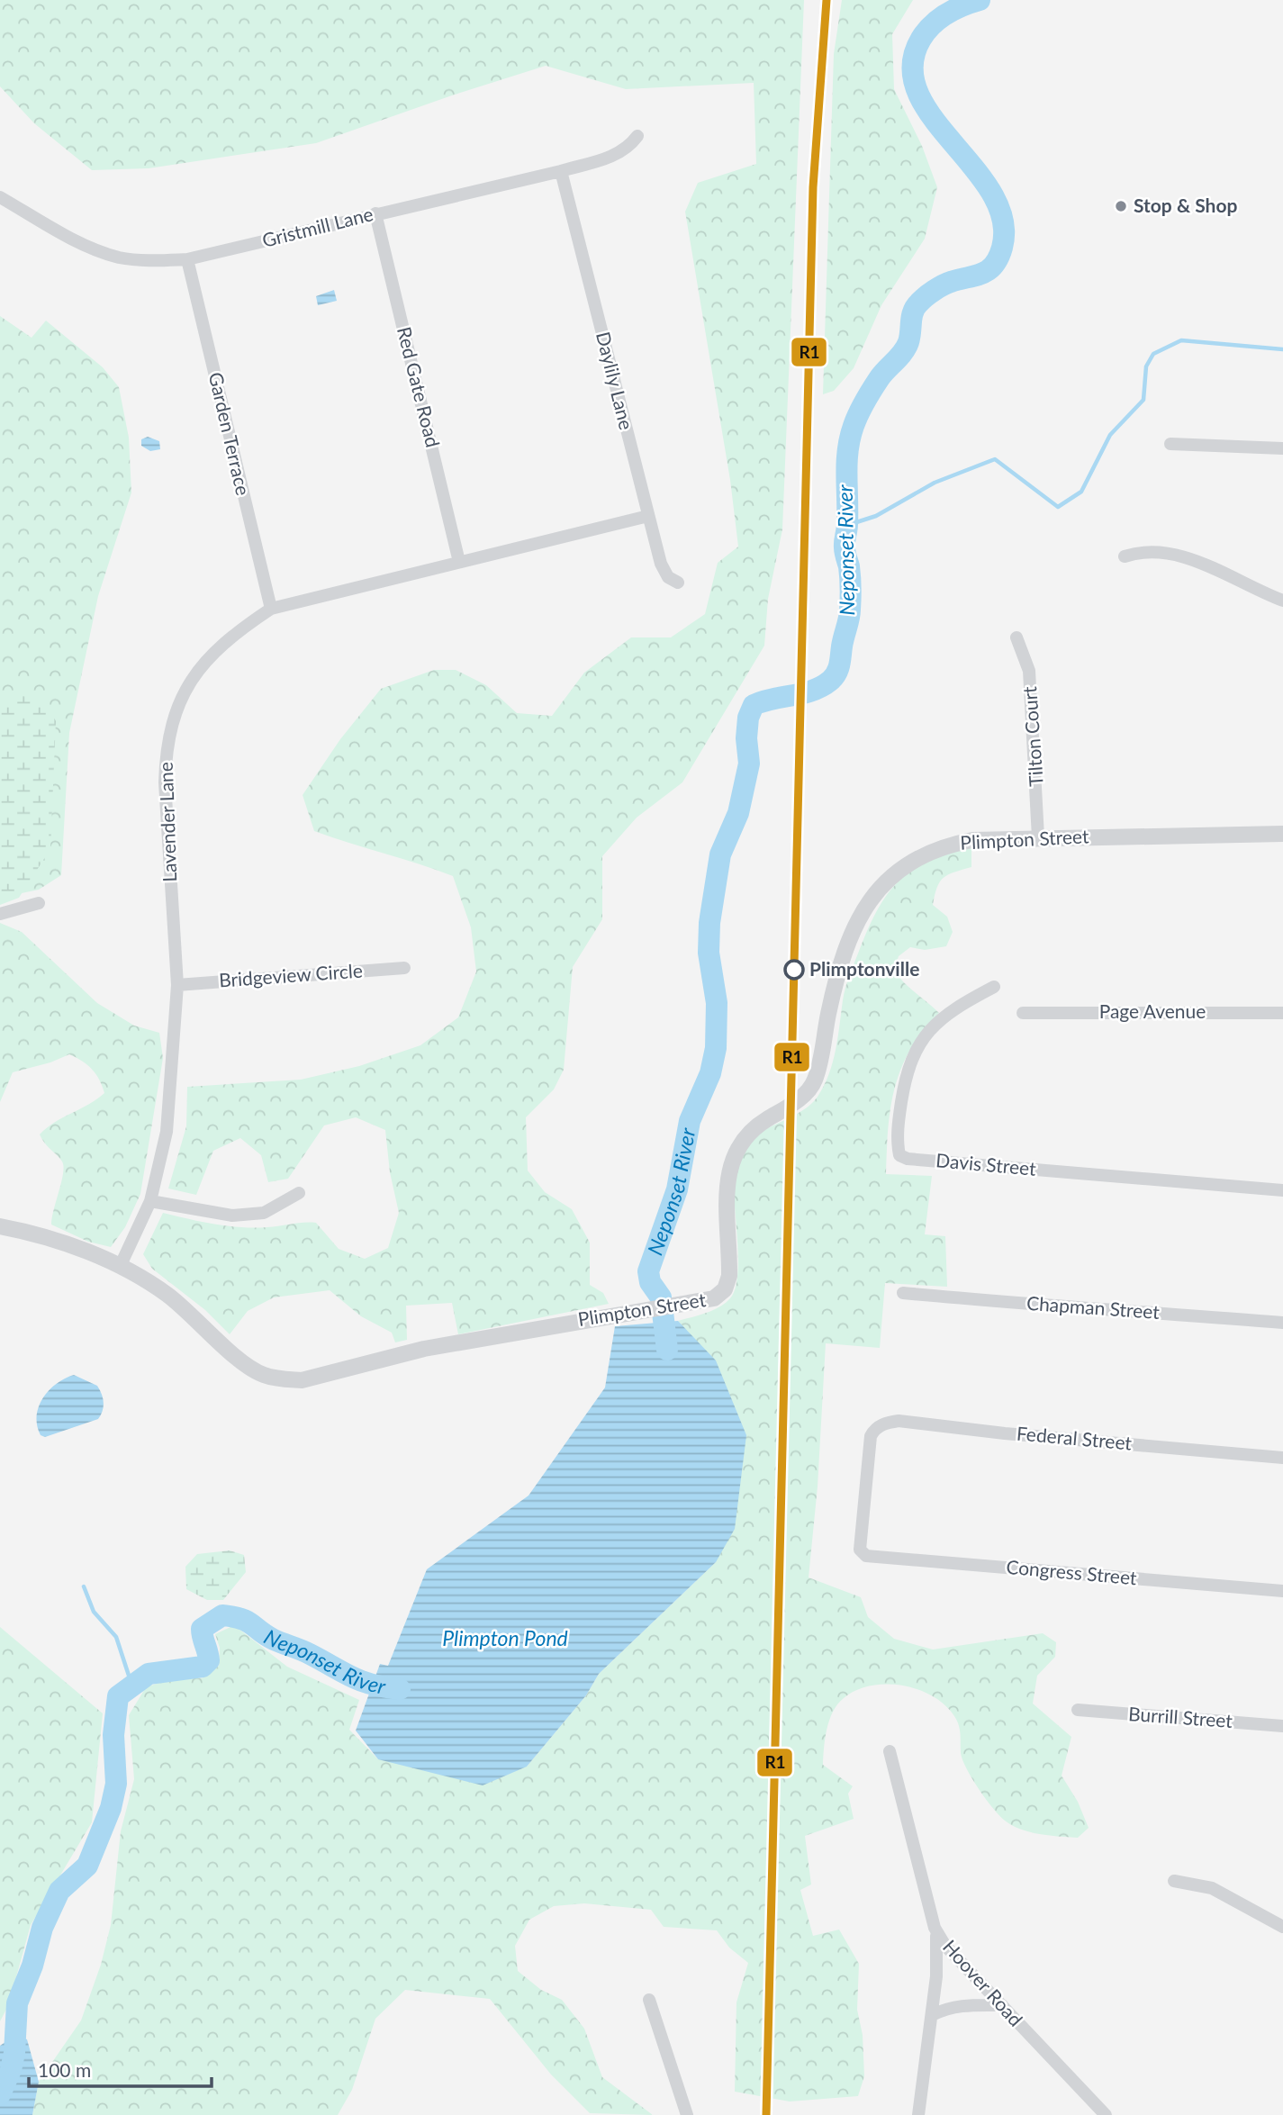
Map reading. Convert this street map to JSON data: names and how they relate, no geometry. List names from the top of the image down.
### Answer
{
  "streets": {
    "street": [
      "Gristmill Lane",
      "Daylily Lane",
      "Red Gate Road",
      "Garden Terrace",
      "Tilton Court",
      "Lavender Lane",
      "Plimpton Street",
      "Bridgeview Circle",
      "Page Avenue",
      "Davis Street",
      "Chapman Street",
      "Federal Street",
      "Congress Street",
      "Burrill Street",
      "Hoover Road"
    ]
  },
  "crossings": [
    ["Gristmill Lane", "Daylily Lane"],
    ["Gristmill Lane", "Red Gate Road"],
    ["Gristmill Lane", "Garden Terrace"],
    ["Daylily Lane", "Lavender Lane"],
    ["Red Gate Road", "Lavender Lane"],
    ["Garden Terrace", "Lavender Lane"],
    ["Tilton Court", "Plimpton Street"],
    ["Lavender Lane", "Plimpton Street"],
    ["Lavender Lane", "Bridgeview Circle"],
    ["Federal Street", "Congress Street"]
  ],
  "water": ["Neponset River", "Plimpton Pond"],
  "places": ["Stop & Shop", "Plimptonville"],
  "lines": ["transit line R1"],
  "scale_bar": "100 m"
}
